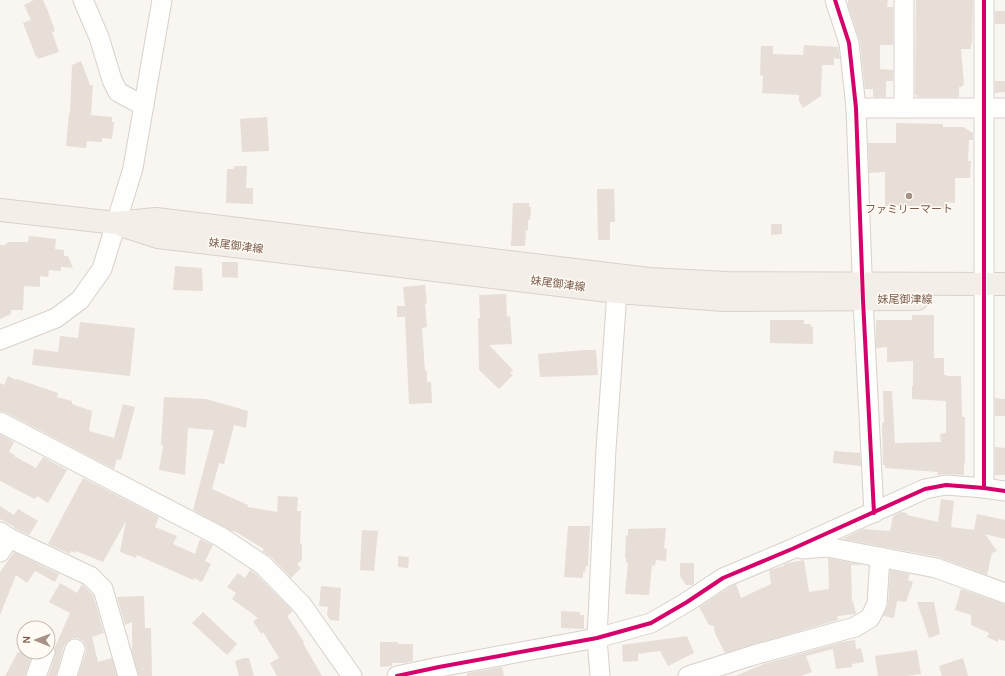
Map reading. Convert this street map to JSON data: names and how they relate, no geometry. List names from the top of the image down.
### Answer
{
  "streets": {
    "main road": ["妹尾御津線"]
  },
  "places": ["ファミリーマート"],
  "north": "left"
}
